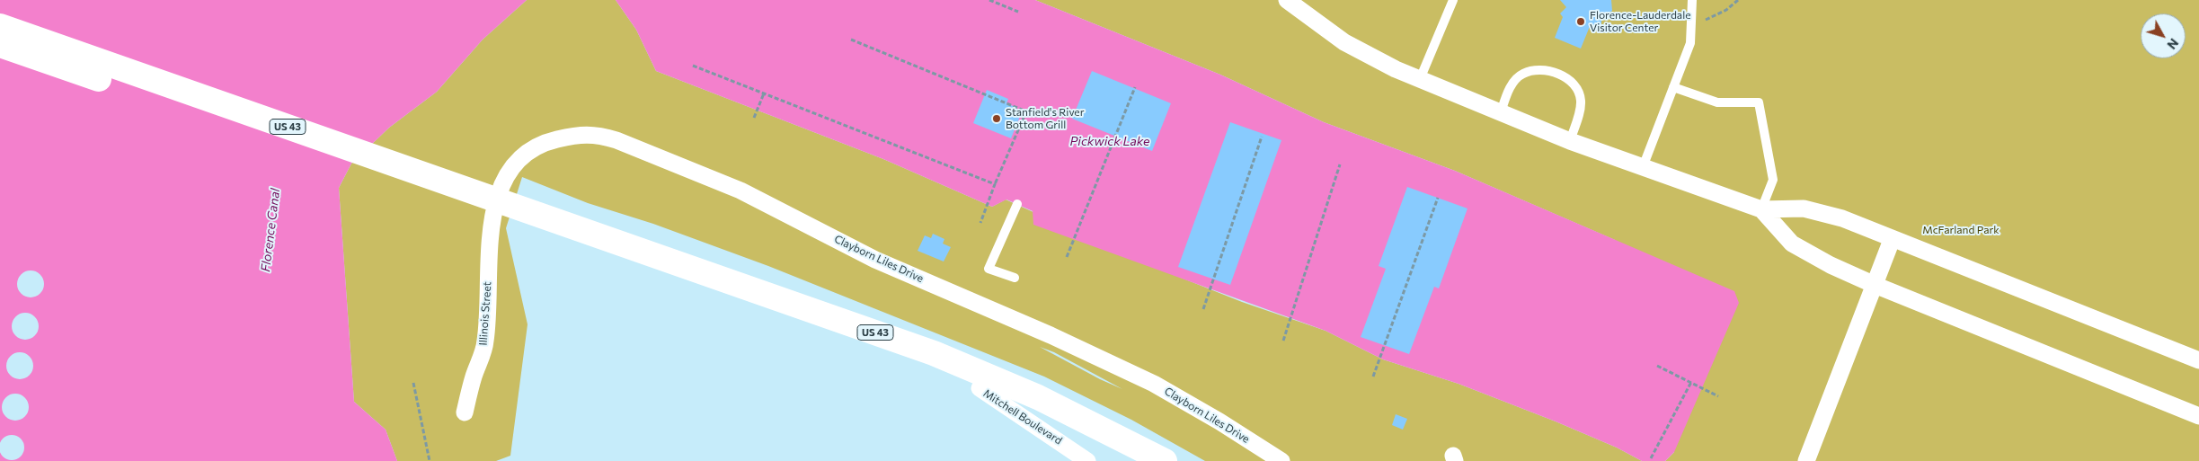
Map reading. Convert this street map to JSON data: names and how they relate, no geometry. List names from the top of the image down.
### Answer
{
  "streets": {
    "highway": ["US 43"],
    "street": ["Clayborn Liles Drive", "Illinois Street", "Mitchell Boulevard"]
  },
  "crossings": [
    ["US 43", "Mitchell Boulevard"],
    ["Clayborn Liles Drive", "Illinois Street"]
  ],
  "water": ["Pickwick Lake", "Florence Canal"],
  "parks": ["McFarland Park"],
  "places": ["Florence-Lauderdale Visitor Center", "Stanfield's River Bottom Grill"],
  "north": "bottom right"
}
